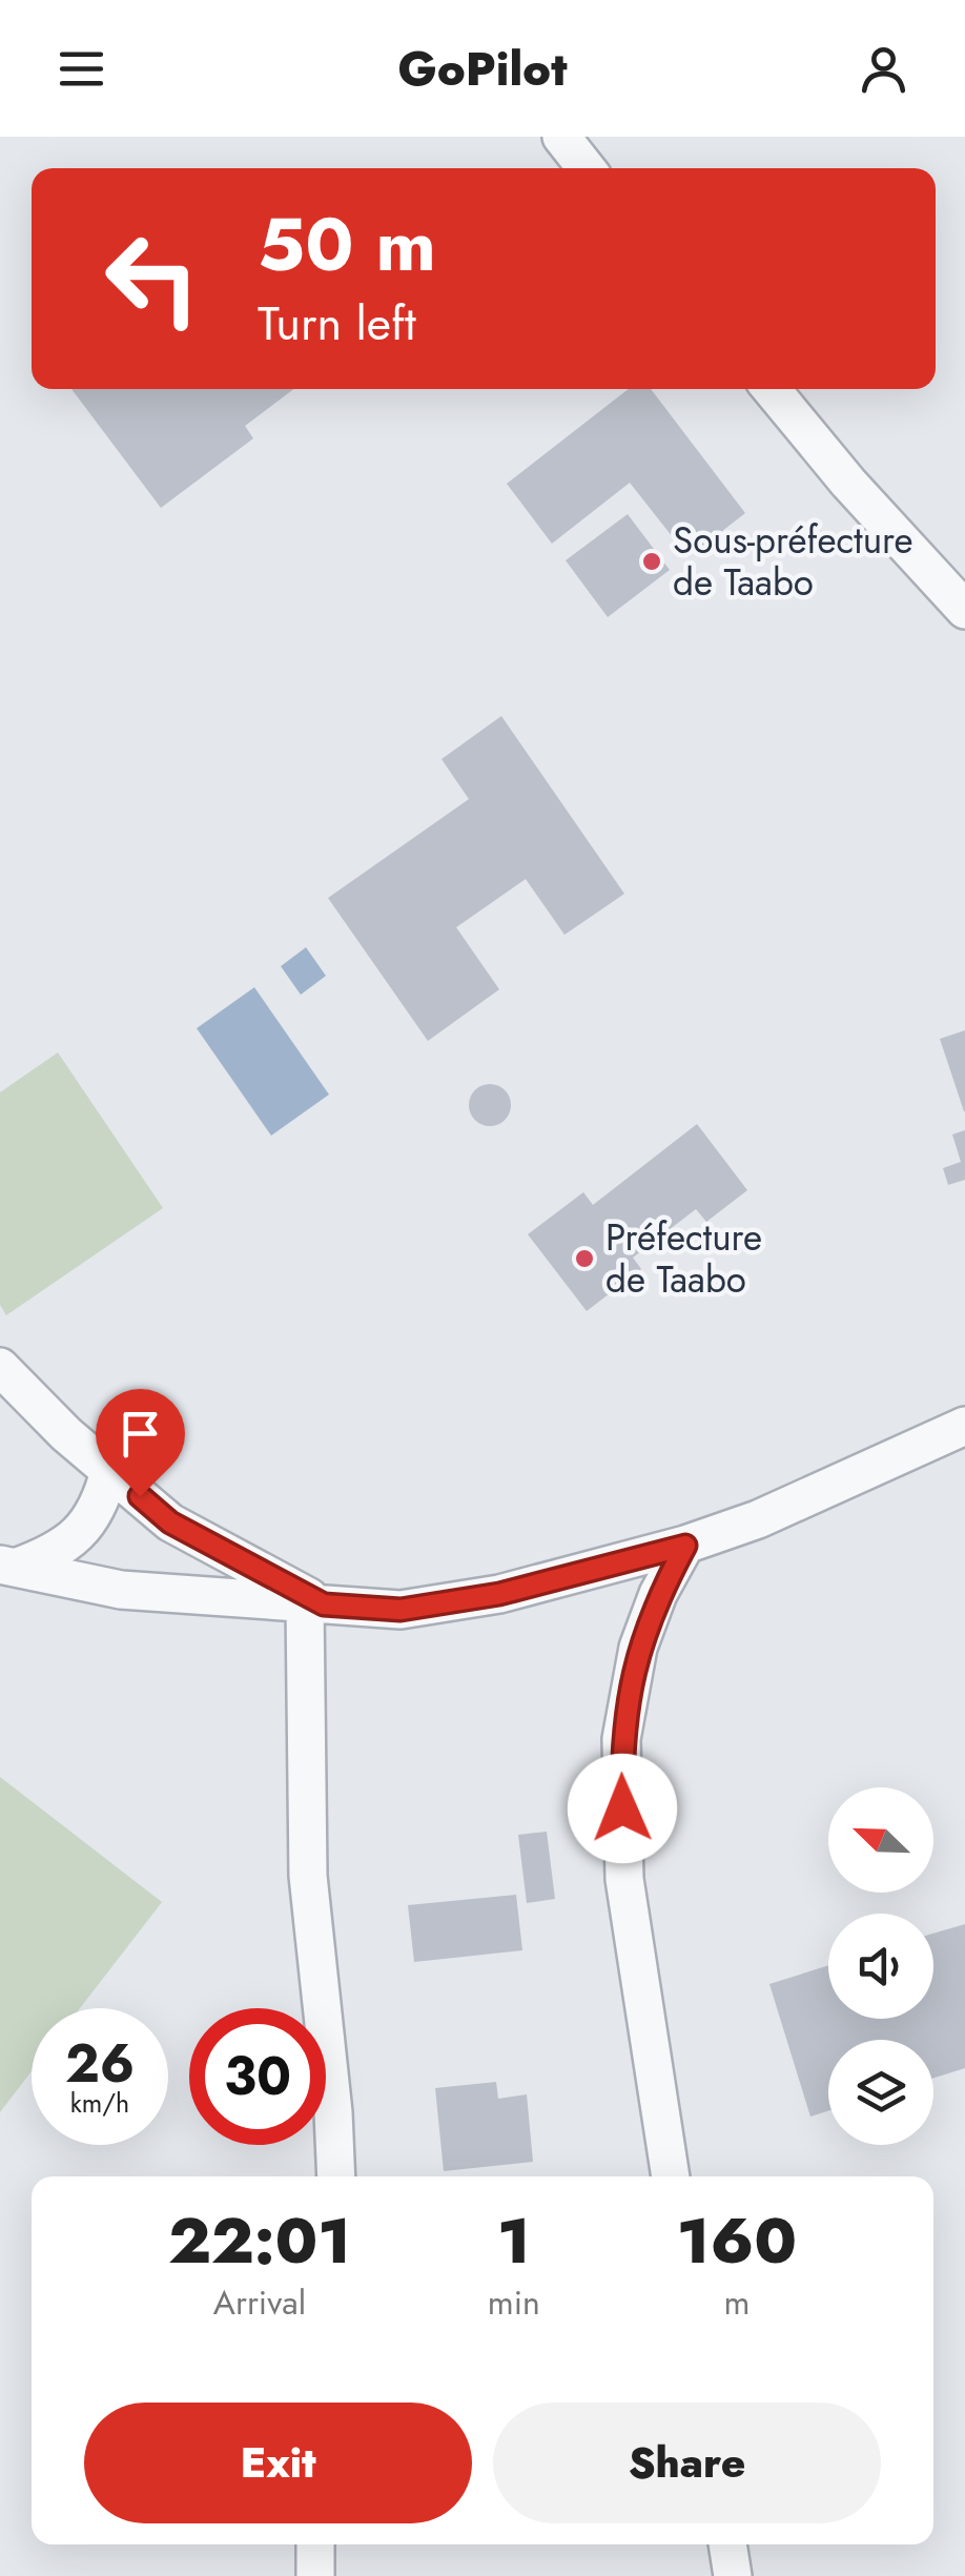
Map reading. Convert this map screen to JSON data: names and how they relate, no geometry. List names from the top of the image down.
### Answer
{
  "places": ["Sous-préfecture de Taabo", "Préfecture de Taabo"],
  "north": "top left",
  "page": {
    "header": "GoPilot",
    "turn": ["50 m", "Turn left"],
    "speed": "26 km/h",
    "limit": "30",
    "eta": [
      "22:01",
      "Arrival",
      "1",
      "min",
      "160",
      "m"
    ],
    "buttons": ["Exit", "Share"]
  }
}
